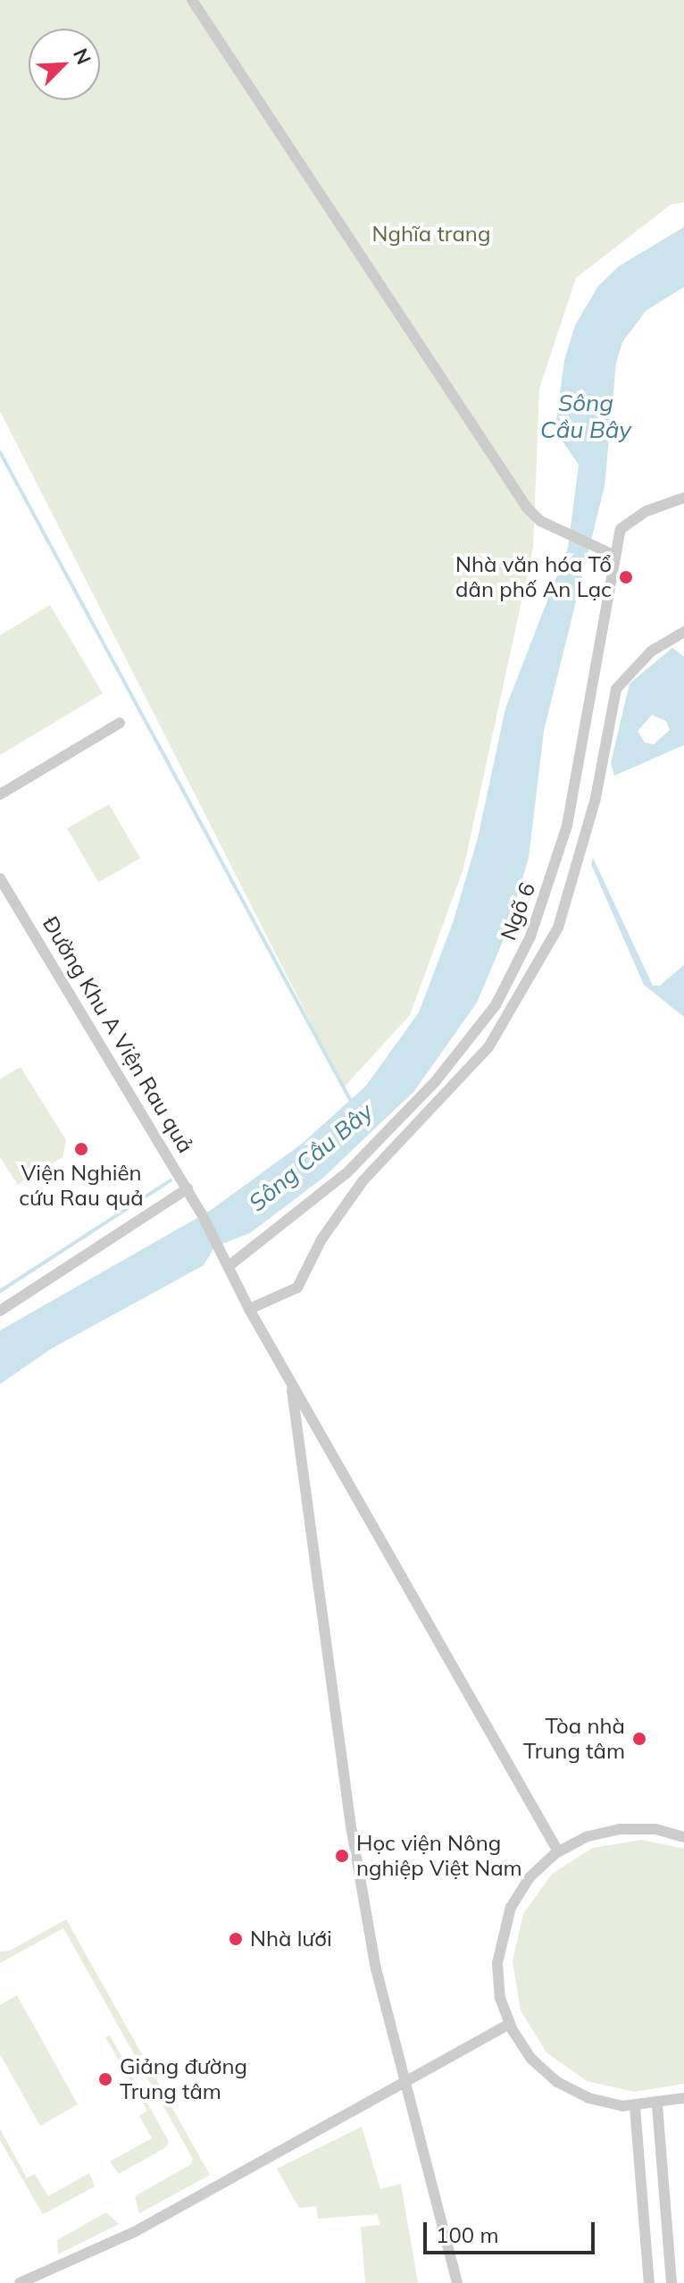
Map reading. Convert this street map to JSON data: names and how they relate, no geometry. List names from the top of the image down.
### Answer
{
  "streets": {
    "street": ["Ngõ 6", "Đường Khu A Viện Rau quả"]
  },
  "crossings": [
    ["Ngõ 6", "Đường Khu A Viện Rau quả"]
  ],
  "water": ["Sông Cầu Bây"],
  "parks": ["Nghĩa trang"],
  "places": [
    "Nhà văn hóa Tổ dân phố An Lạc",
    "Viện Nghiên cứu Rau quả",
    "Tòa nhà Trung tâm",
    "Học viện Nông nghiệp Việt Nam",
    "Nhà lưới",
    "Giảng đường Trung tâm"
  ],
  "scale_bar": "100 m",
  "north": "top right"
}
